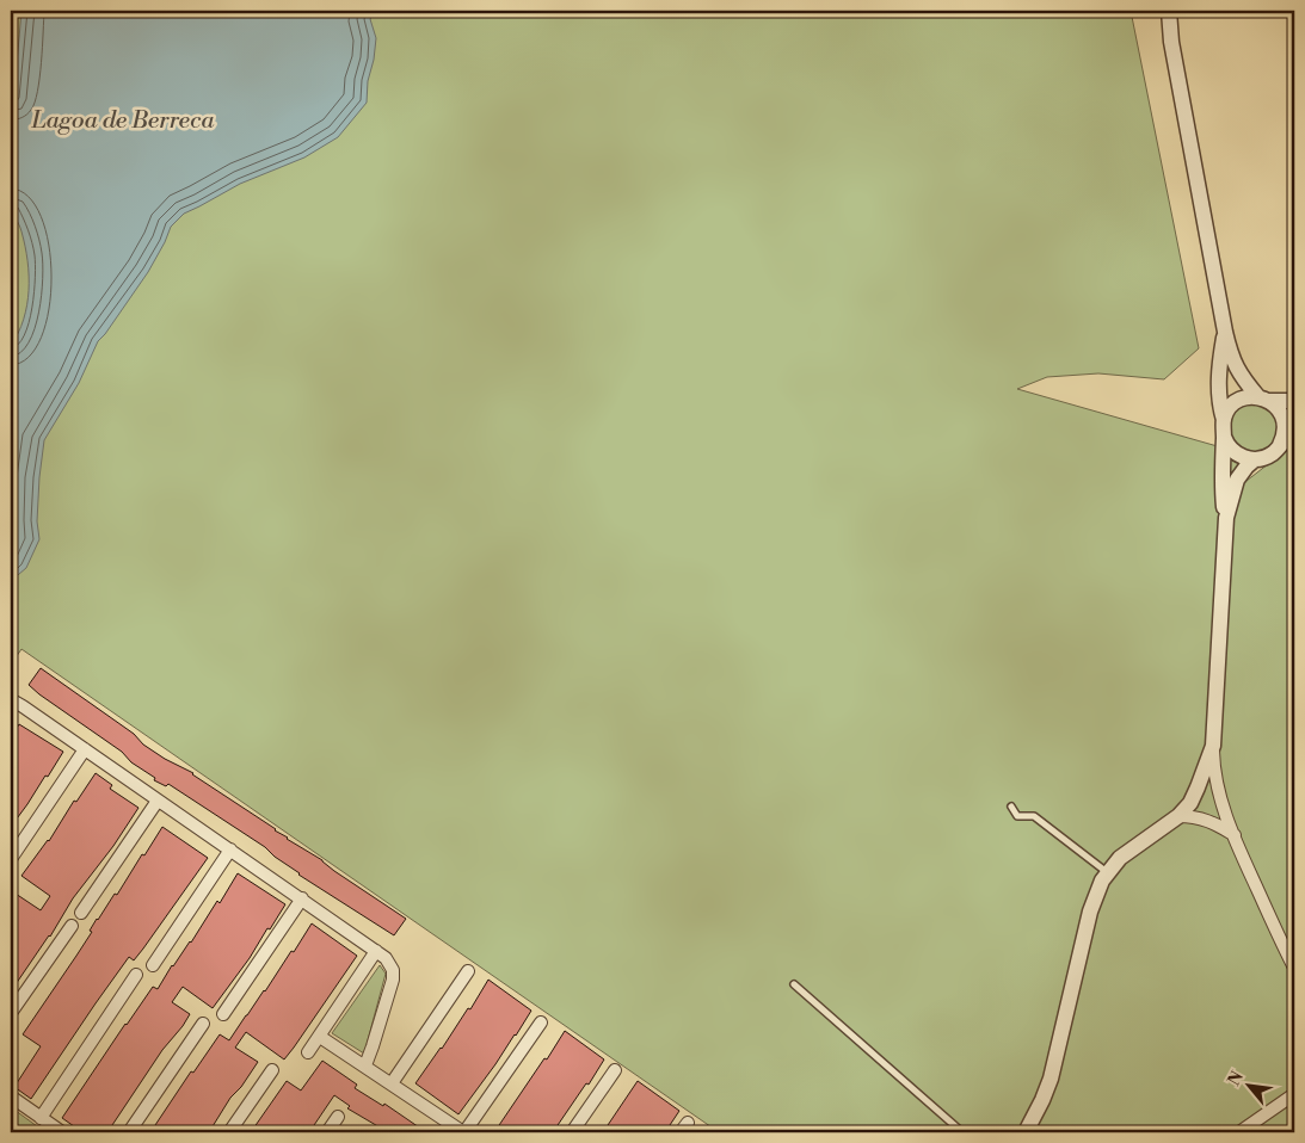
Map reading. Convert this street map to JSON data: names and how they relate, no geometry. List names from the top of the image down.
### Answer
{
  "water": ["Lagoa de Berreca"],
  "north": "top left"
}
